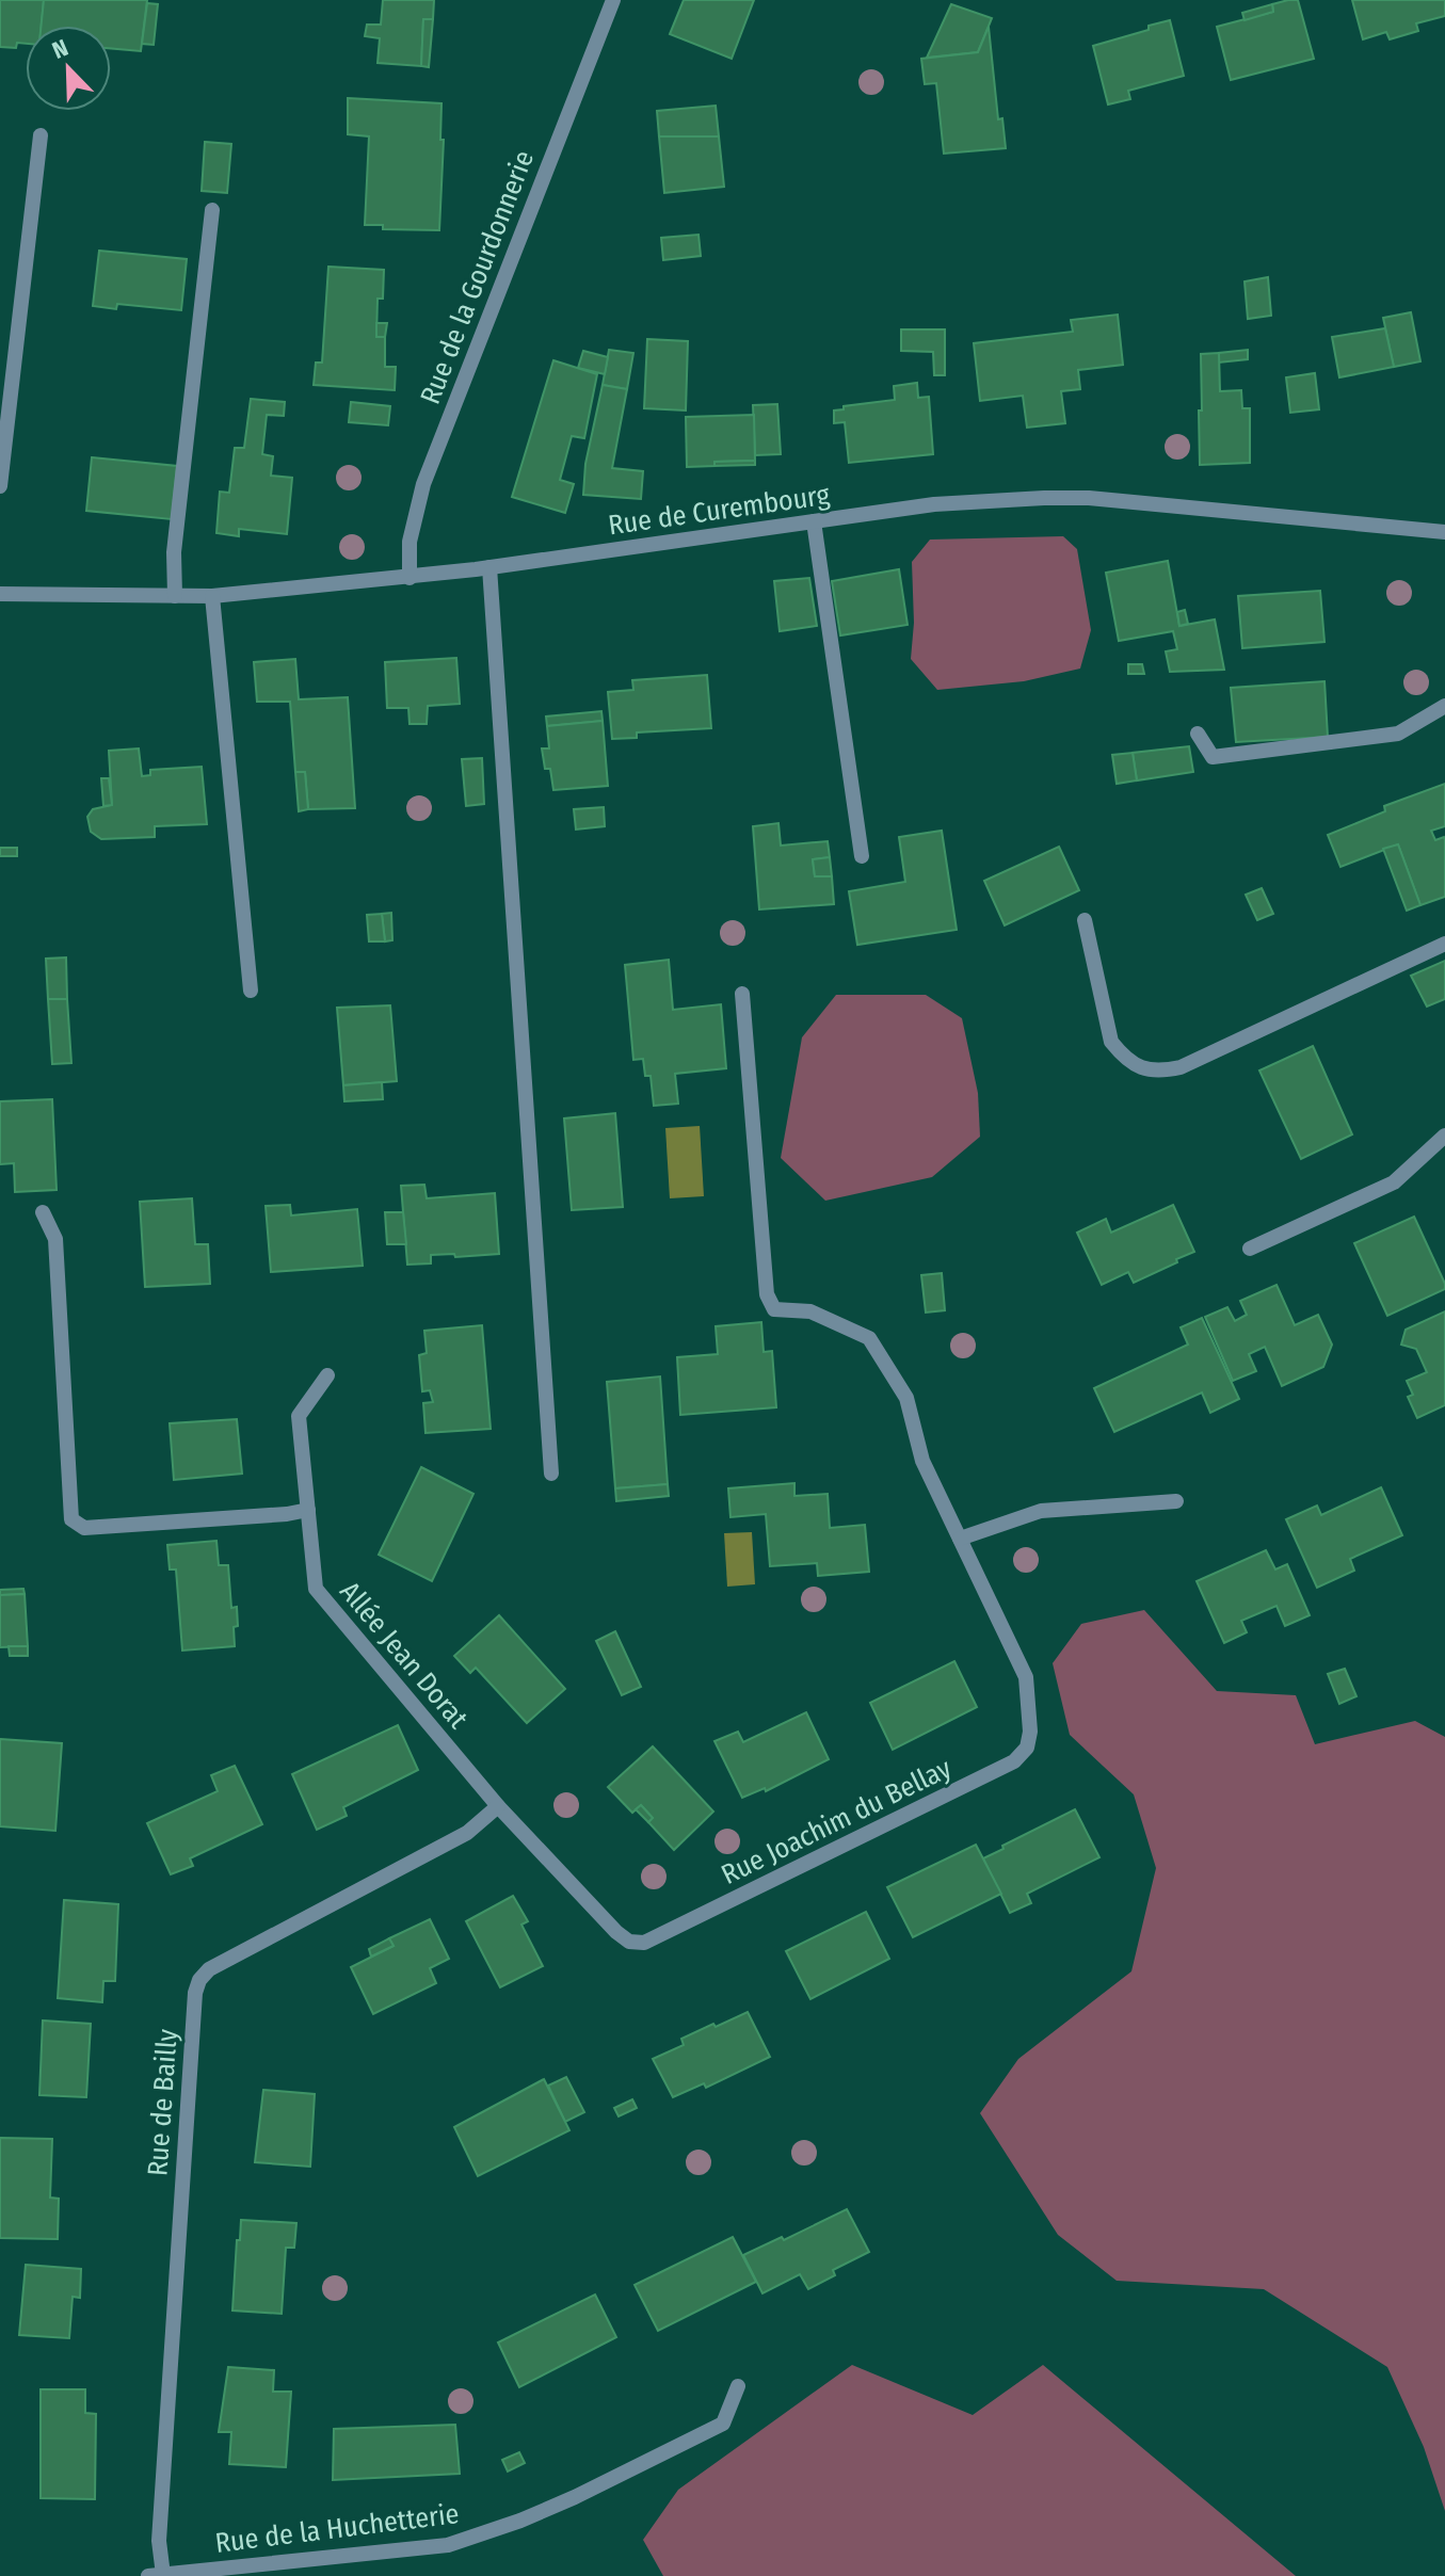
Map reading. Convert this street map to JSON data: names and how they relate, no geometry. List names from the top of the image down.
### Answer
{
  "streets": {
    "street": [
      "Rue de la Gourdonnerie",
      "Rue de Curembourg",
      "Allée Jean Dorat",
      "Rue Joachim du Bellay",
      "Rue de Bailly",
      "Rue de la Huchetterie"
    ]
  },
  "crossings": [
    ["Rue de la Gourdonnerie", "Rue de Curembourg"],
    ["Allée Jean Dorat", "Rue Joachim du Bellay"],
    ["Allée Jean Dorat", "Rue de Bailly"],
    ["Rue Joachim du Bellay", "Rue de Bailly"],
    ["Rue de Bailly", "Rue de la Huchetterie"]
  ],
  "north": "top left"
}
